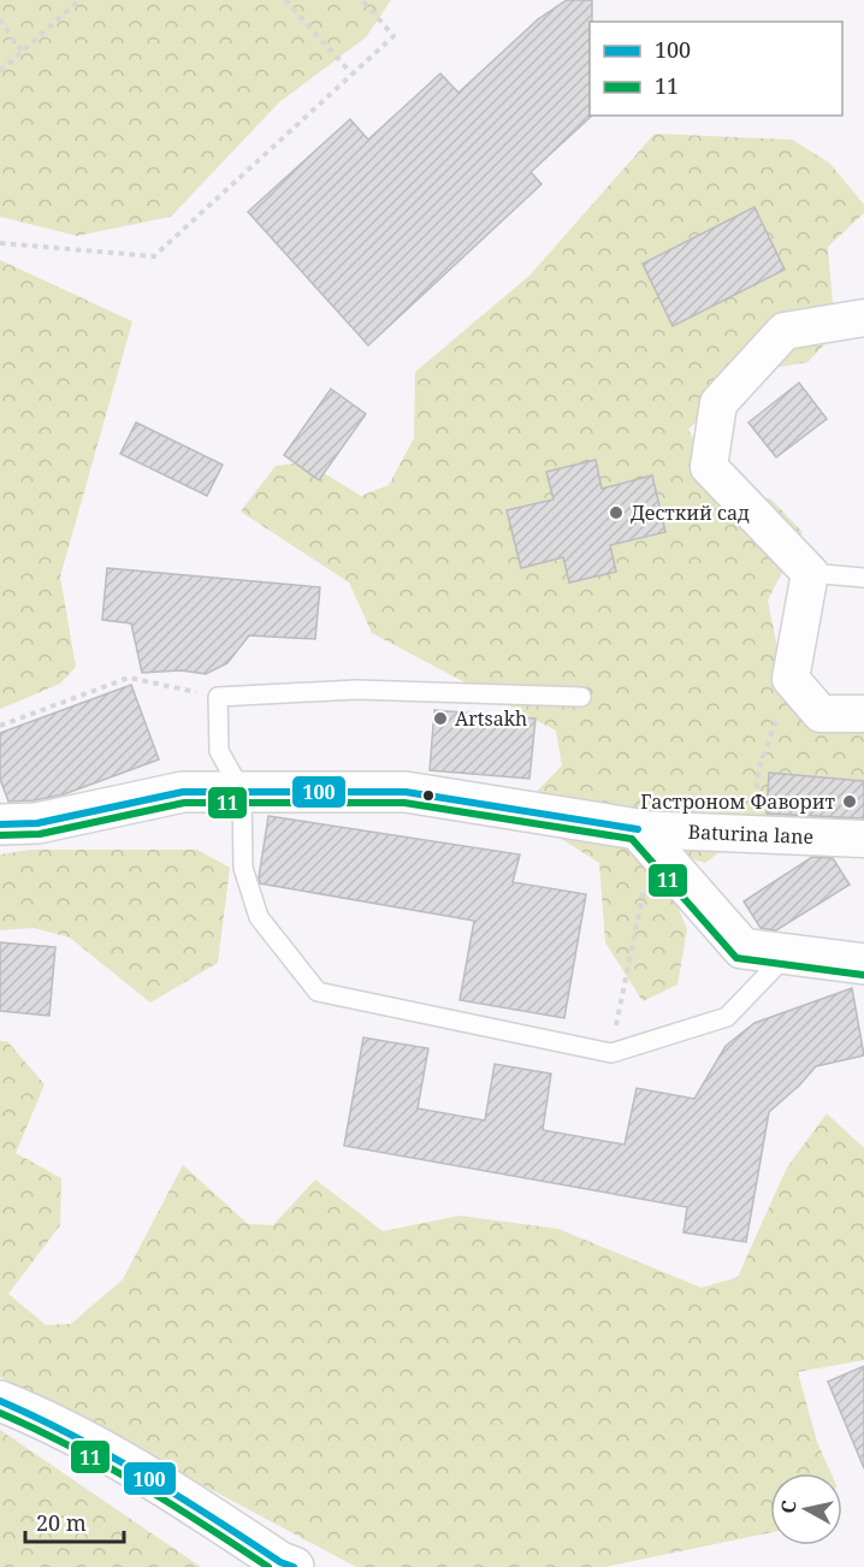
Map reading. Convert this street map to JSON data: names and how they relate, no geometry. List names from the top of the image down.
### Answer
{
  "streets": {
    "street": ["Baturina lane"]
  },
  "places": ["Десткий сад", "Artsakh", "Гастроном Фаворит"],
  "lines": ["transit line 100", "transit line 11"],
  "legend": ["100", "11"],
  "scale_bar": "20 m",
  "north": "left"
}
